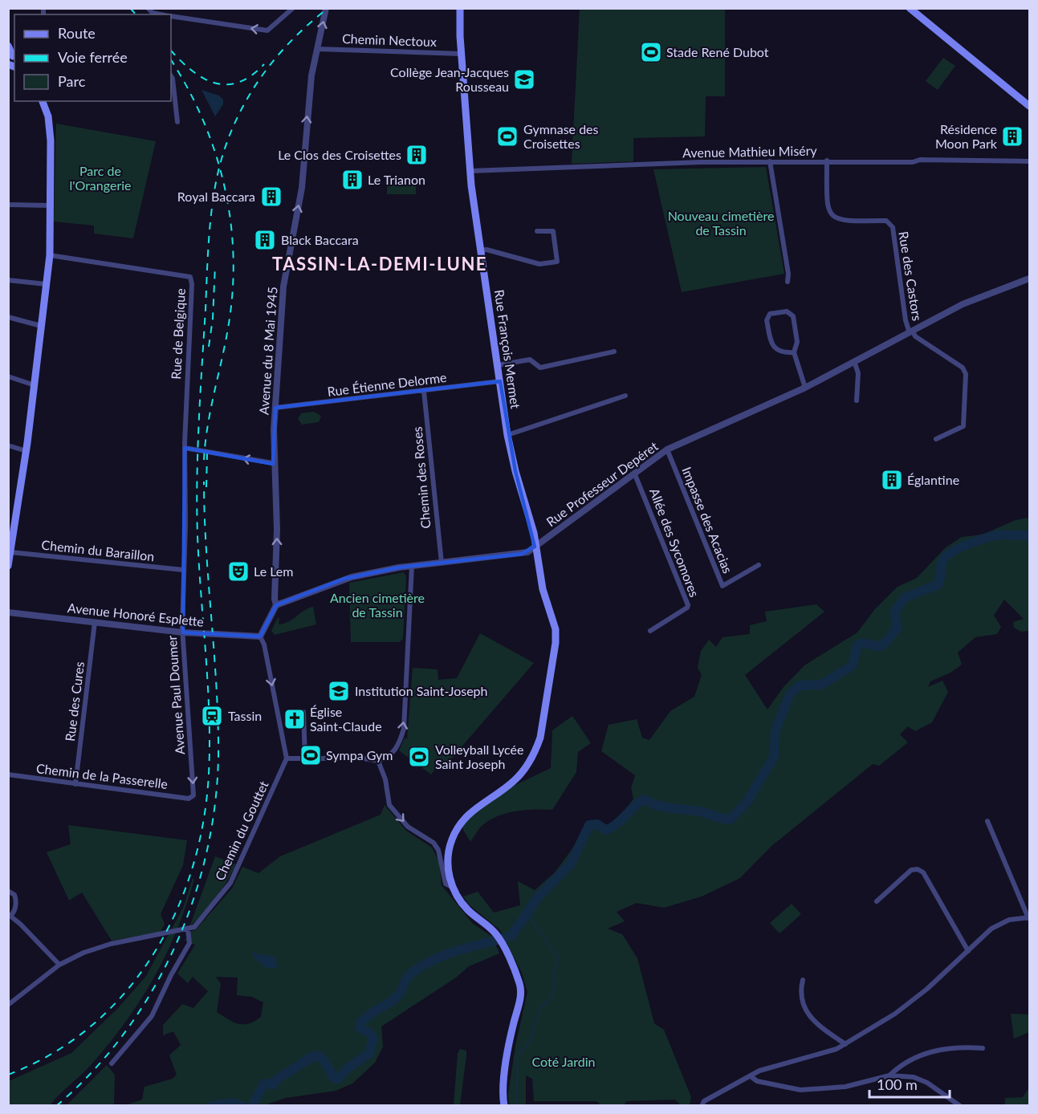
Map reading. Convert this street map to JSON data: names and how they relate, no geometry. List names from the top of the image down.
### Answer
{
  "streets": {
    "main road": ["Rue François Mermet"],
    "street": [
      "Chemin Nectoux",
      "Avenue Mathieu Miséry",
      "Rue des Castors",
      "Rue de Belgique",
      "Avenue du 8 Mai 1945",
      "Rue Étienne Delorme",
      "Chemin des Roses",
      "Rue Professeur Depéret",
      "Impasse des Acacias",
      "Allée des Sycomores",
      "Chemin du Baraillon",
      "Avenue Honoré Esplette",
      "Avenue Paul Doumer",
      "Rue des Cures",
      "Chemin de la Passerelle",
      "Chemin du Gouttet"
    ]
  },
  "crossings": [
    ["Chemin Nectoux", "Rue François Mermet"],
    ["Chemin Nectoux", "Avenue du 8 Mai 1945"],
    ["Avenue Mathieu Miséry", "Rue des Castors"],
    ["Avenue Mathieu Miséry", "Rue François Mermet"],
    ["Rue des Castors", "Rue Professeur Depéret"],
    ["Rue de Belgique", "Avenue Paul Doumer"],
    ["Rue François Mermet", "Rue Étienne Delorme"],
    ["Rue François Mermet", "Rue Professeur Depéret"],
    ["Avenue du 8 Mai 1945", "Rue Étienne Delorme"],
    ["Avenue du 8 Mai 1945", "Rue Professeur Depéret"],
    ["Avenue du 8 Mai 1945", "Avenue Honoré Esplette"],
    ["Rue Étienne Delorme", "Chemin des Roses"],
    ["Chemin des Roses", "Rue Professeur Depéret"],
    ["Rue Professeur Depéret", "Impasse des Acacias"],
    ["Rue Professeur Depéret", "Allée des Sycomores"],
    ["Chemin du Baraillon", "Avenue Paul Doumer"],
    ["Avenue Honoré Esplette", "Avenue Paul Doumer"],
    ["Avenue Honoré Esplette", "Rue des Cures"],
    ["Avenue Paul Doumer", "Chemin de la Passerelle"],
    ["Rue des Cures", "Chemin de la Passerelle"]
  ],
  "one_way": ["Avenue du 8 Mai 1945", "Avenue Paul Doumer"],
  "districts": ["TASSIN-LA-DEMI-LUNE"],
  "parks": [
    "Parc de l'Orangerie",
    "Nouveau cimetière de Tassin",
    "Ancien cimetière de Tassin",
    "Coté Jardin"
  ],
  "places": {
    "sports": [
      "Stade René Dubot",
      "Gymnase des Croisettes",
      "Sympa Gym",
      "Volleyball Lycée Saint Joseph"
    ],
    "school or university": ["Collège Jean-Jacques Rousseau", "Institution Saint-Joseph"],
    "building": [
      "Résidence Moon Park",
      "Le Clos des Croisettes",
      "Le Trianon",
      "Royal Baccara",
      "Black Baccara",
      "Églantine"
    ],
    "theatre": ["Le Lem"],
    "station": ["Tassin"],
    "church": ["Église Saint-Claude"]
  },
  "legend": ["Route", "Voie ferrée", "Parc"],
  "scale_bar": "100 m"
}
